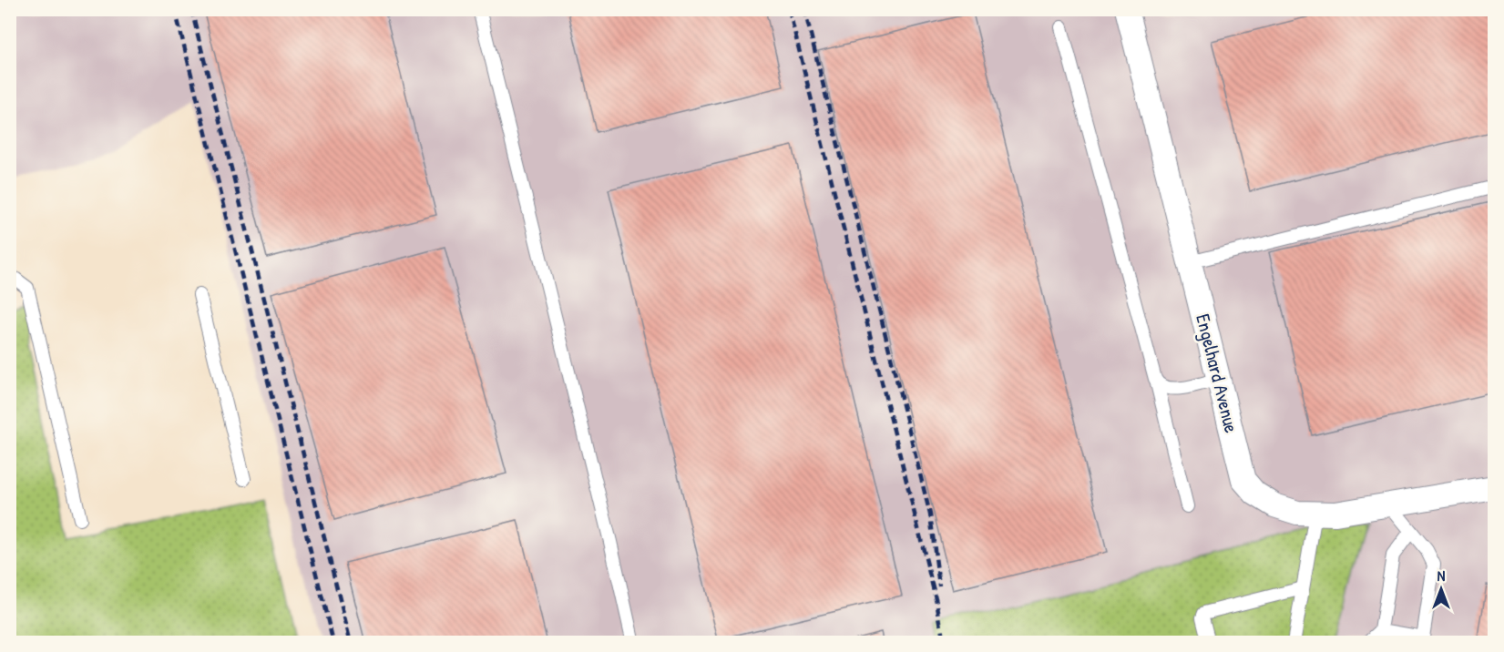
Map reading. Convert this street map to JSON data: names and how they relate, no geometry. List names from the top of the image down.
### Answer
{
  "streets": {
    "street": ["Engelhard Avenue"]
  },
  "north": "top"
}
